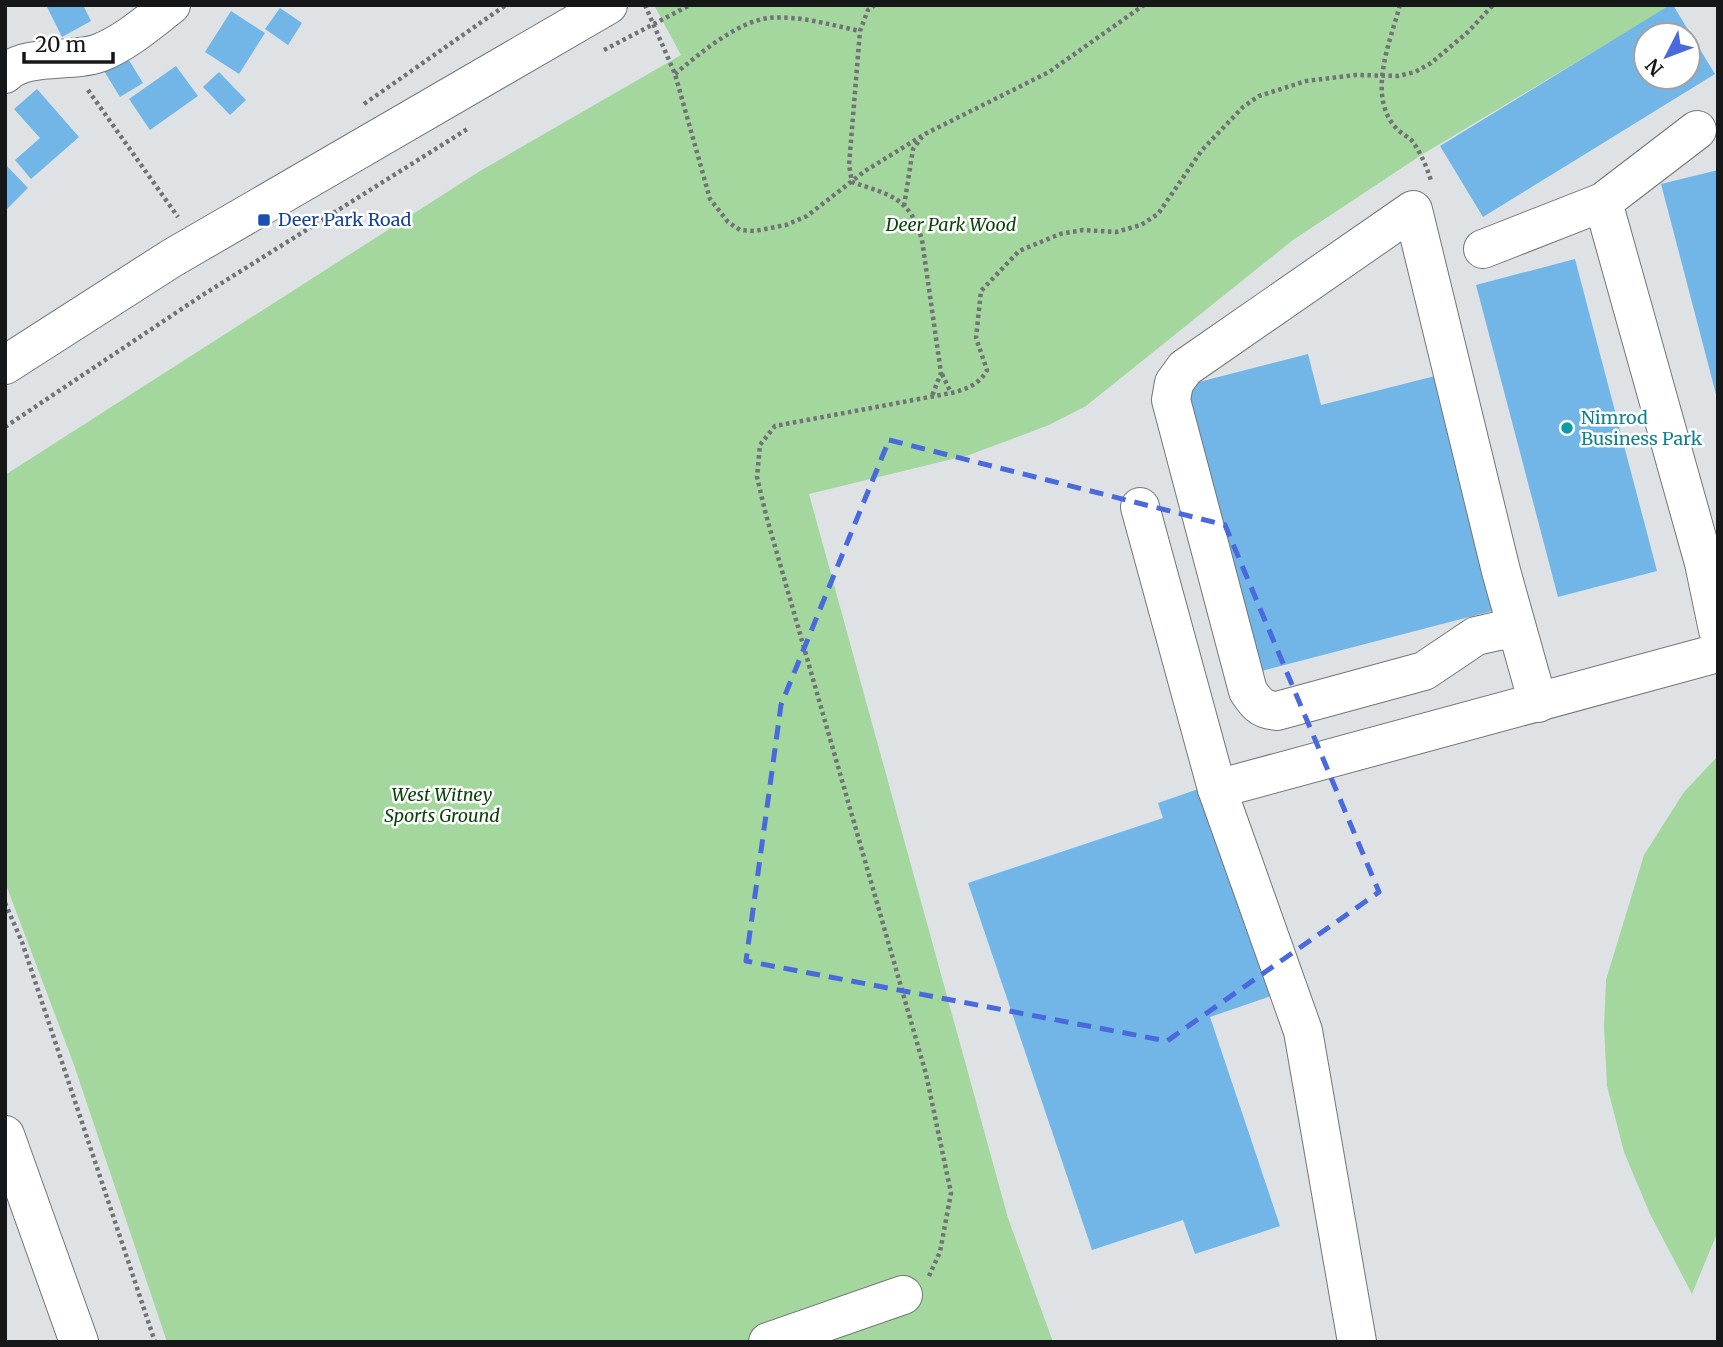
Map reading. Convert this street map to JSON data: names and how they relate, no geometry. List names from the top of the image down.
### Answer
{
  "parks": ["Deer Park Wood", "West Witney Sports Ground"],
  "places": {
    "transit": ["Deer Park Road"],
    "other": ["Nimrod Business Park"]
  },
  "scale_bar": "20 m",
  "north": "bottom left"
}
